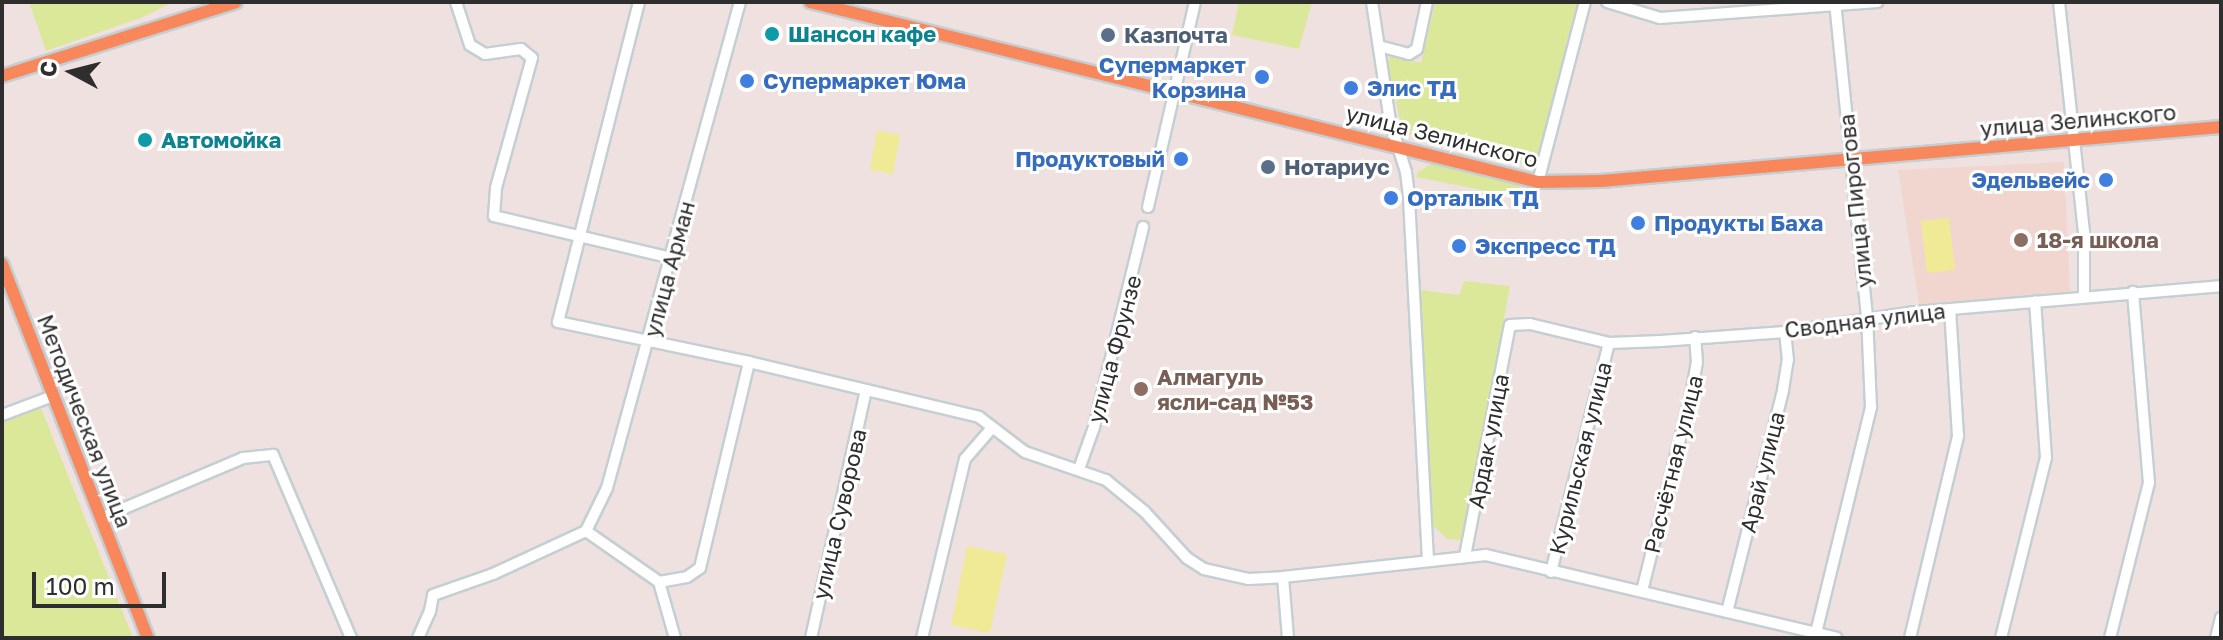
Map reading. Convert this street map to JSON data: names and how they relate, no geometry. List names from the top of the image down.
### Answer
{
  "streets": {
    "main road": ["улица Зелинского", "Методическая улица"],
    "street": [
      "улица Пирогова",
      "улица Арман",
      "Сводная улица",
      "улица Фрунзе",
      "Ардак улица",
      "Курильская улица",
      "Расчётная улица",
      "Арай улица",
      "улица Суворова"
    ]
  },
  "crossings": [
    ["улица Зелинского", "улица Пирогова"],
    ["улица Пирогова", "Сводная улица"],
    ["Сводная улица", "Ардак улица"],
    ["Сводная улица", "Курильская улица"],
    ["Сводная улица", "Расчётная улица"],
    ["Сводная улица", "Арай улица"]
  ],
  "places": [
    "Шансон кафе",
    "Казпочта",
    "Супермаркет Корзина",
    "Супермаркет Юма",
    "Элис ТД",
    "Автомойка",
    "Продуктовый",
    "Нотариус",
    "Эдельвейс",
    "Орталык ТД",
    "Продукты Баха",
    "18-я школа",
    "Экспресс ТД",
    "Алмагуль ясли-сад №53"
  ],
  "scale_bar": "100 m",
  "north": "left"
}
